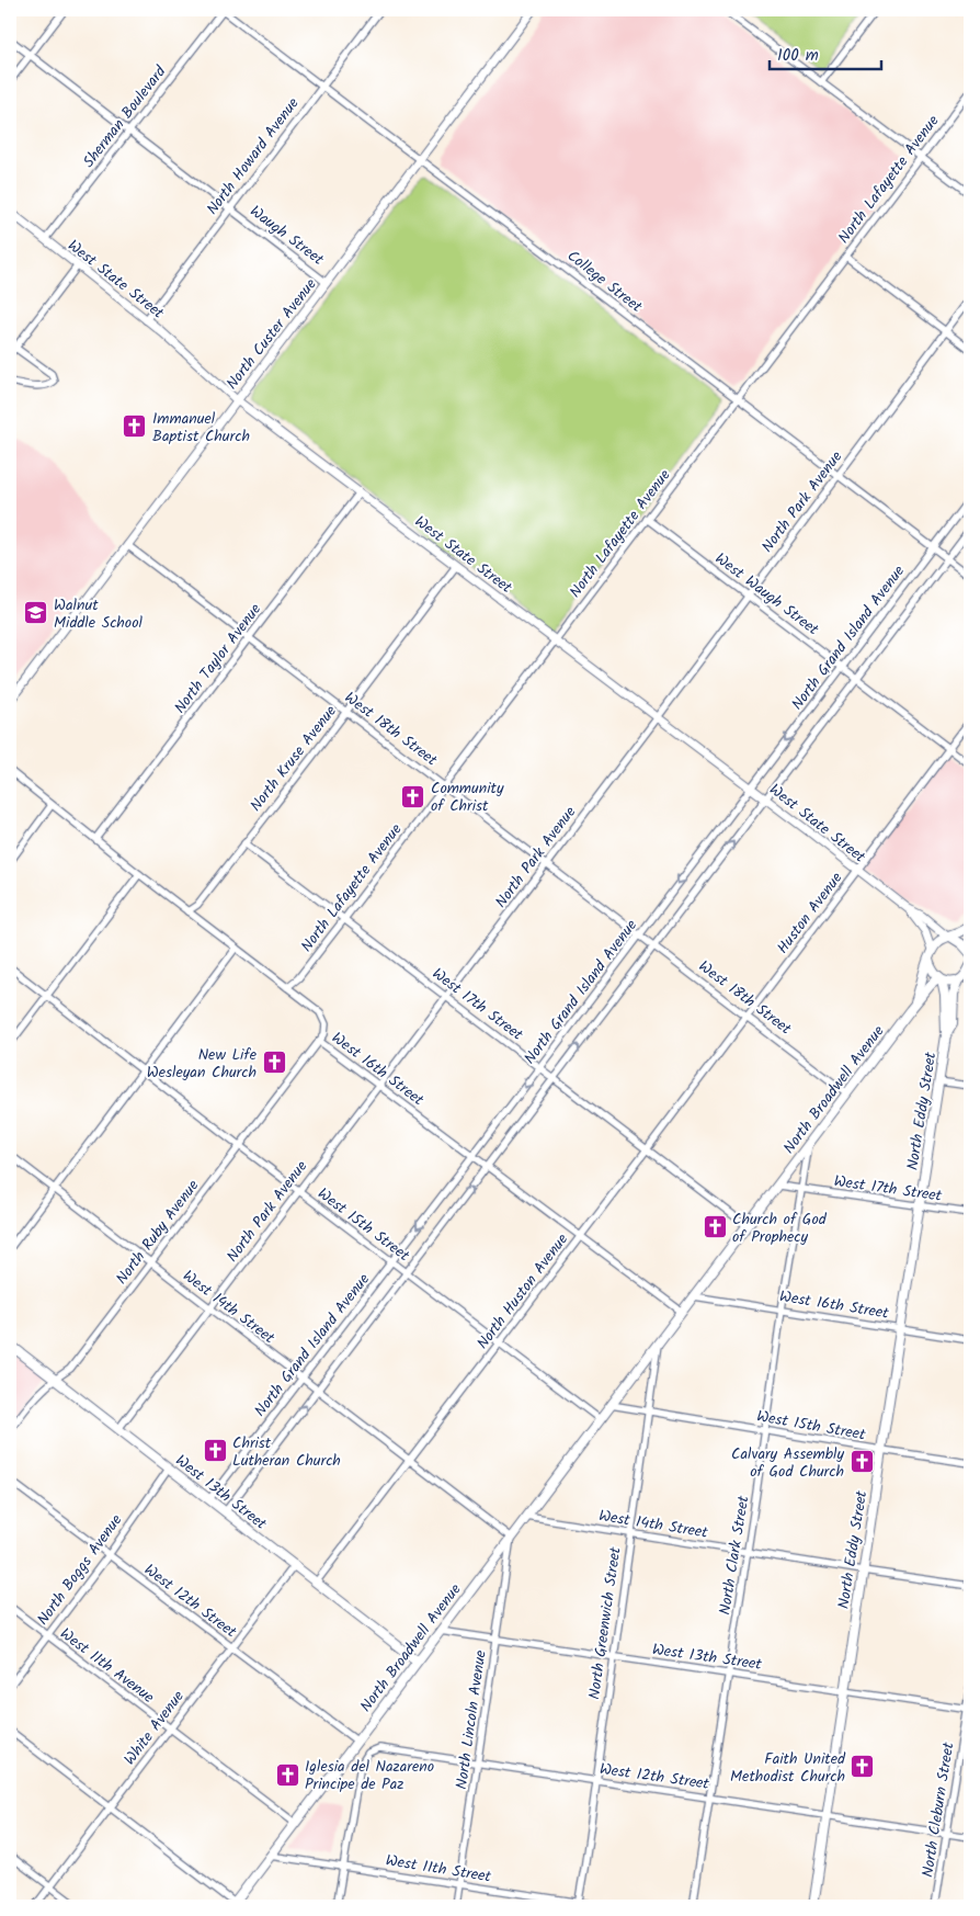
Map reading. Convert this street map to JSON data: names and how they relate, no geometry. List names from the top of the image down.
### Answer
{
  "streets": {
    "main road": ["North Broadwell Avenue", "North Eddy Street", "West 13th Street"],
    "street": [
      "Sherman Boulevard",
      "North Howard Avenue",
      "North Lafayette Avenue",
      "Waugh Street",
      "West State Street",
      "College Street",
      "North Custer Avenue",
      "North Park Avenue",
      "West Waugh Street",
      "North Grand Island Avenue",
      "North Taylor Avenue",
      "West 18th Street",
      "North Kruse Avenue",
      "Huston Avenue",
      "West 17th Street",
      "West 16th Street",
      "West 15th Street",
      "North Ruby Avenue",
      "North Huston Avenue",
      "West 14th Street",
      "North Clark Street",
      "North Boggs Avenue",
      "West 12th Street",
      "North Greenwich Street",
      "West 11th Avenue",
      "North Lincoln Avenue",
      "White Avenue",
      "North Cleburn Street",
      "West 11th Street"
    ]
  },
  "crossings": [
    ["Sherman Boulevard", "West State Street"],
    ["Sherman Boulevard", "College Street"],
    ["North Howard Avenue", "Waugh Street"],
    ["North Howard Avenue", "West State Street"],
    ["North Howard Avenue", "College Street"],
    ["North Lafayette Avenue", "West State Street"],
    ["North Lafayette Avenue", "College Street"],
    ["North Lafayette Avenue", "West Waugh Street"],
    ["North Lafayette Avenue", "West 18th Street"],
    ["North Lafayette Avenue", "West 17th Street"],
    ["North Lafayette Avenue", "West 16th Street"],
    ["Waugh Street", "North Custer Avenue"],
    ["West State Street", "North Custer Avenue"],
    ["West State Street", "North Park Avenue"],
    ["West State Street", "North Grand Island Avenue"],
    ["West State Street", "North Taylor Avenue"],
    ["West State Street", "North Kruse Avenue"],
    ["West State Street", "Huston Avenue"],
    ["West State Street", "North Broadwell Avenue"],
    ["College Street", "North Custer Avenue"],
    ["College Street", "North Park Avenue"],
    ["College Street", "North Grand Island Avenue"],
    ["North Custer Avenue", "West 18th Street"],
    ["North Park Avenue", "West Waugh Street"],
    ["North Park Avenue", "West 18th Street"],
    ["North Park Avenue", "West 17th Street"],
    ["North Park Avenue", "West 16th Street"],
    ["North Park Avenue", "West 15th Street"],
    ["North Park Avenue", "West 14th Street"],
    ["North Park Avenue", "West 13th Street"],
    ["West Waugh Street", "North Grand Island Avenue"],
    ["West Waugh Street", "Huston Avenue"],
    ["North Grand Island Avenue", "West 18th Street"],
    ["North Grand Island Avenue", "West 17th Street"],
    ["North Grand Island Avenue", "West 16th Street"],
    ["North Grand Island Avenue", "West 15th Street"],
    ["North Grand Island Avenue", "West 14th Street"],
    ["North Grand Island Avenue", "West 13th Street"],
    ["North Taylor Avenue", "West 18th Street"],
    ["North Taylor Avenue", "West 16th Street"],
    ["West 18th Street", "North Kruse Avenue"],
    ["West 18th Street", "Huston Avenue"],
    ["West 18th Street", "North Broadwell Avenue"],
    ["West 18th Street", "North Huston Avenue"],
    ["North Kruse Avenue", "West 17th Street"],
    ["North Kruse Avenue", "West 16th Street"],
    ["Huston Avenue", "North Huston Avenue"],
    ["West 17th Street", "North Broadwell Avenue"],
    ["West 17th Street", "North Eddy Street"],
    ["West 17th Street", "North Huston Avenue"],
    ["West 17th Street", "North Clark Street"],
    ["West 16th Street", "North Broadwell Avenue"],
    ["West 16th Street", "North Eddy Street"],
    ["West 16th Street", "North Ruby Avenue"],
    ["West 16th Street", "North Huston Avenue"],
    ["West 16th Street", "North Clark Street"],
    ["North Broadwell Avenue", "North Eddy Street"],
    ["North Broadwell Avenue", "West 15th Street"],
    ["North Broadwell Avenue", "West 14th Street"],
    ["North Broadwell Avenue", "West 13th Street"],
    ["North Broadwell Avenue", "North Clark Street"],
    ["North Broadwell Avenue", "West 12th Street"],
    ["North Broadwell Avenue", "North Greenwich Street"],
    ["North Broadwell Avenue", "West 11th Avenue"],
    ["North Broadwell Avenue", "North Lincoln Avenue"],
    ["North Broadwell Avenue", "West 11th Street"],
    ["North Eddy Street", "West 15th Street"],
    ["North Eddy Street", "West 14th Street"],
    ["North Eddy Street", "West 13th Street"],
    ["North Eddy Street", "West 12th Street"],
    ["West 15th Street", "North Ruby Avenue"],
    ["West 15th Street", "North Huston Avenue"],
    ["West 15th Street", "North Clark Street"],
    ["West 15th Street", "North Greenwich Street"],
    ["North Ruby Avenue", "West 14th Street"],
    ["North Ruby Avenue", "West 13th Street"],
    ["North Huston Avenue", "West 14th Street"],
    ["North Huston Avenue", "West 13th Street"],
    ["West 14th Street", "North Clark Street"],
    ["West 14th Street", "North Greenwich Street"],
    ["West 14th Street", "North Lincoln Avenue"],
    ["West 13th Street", "North Clark Street"],
    ["West 13th Street", "North Boggs Avenue"],
    ["West 13th Street", "North Greenwich Street"],
    ["West 13th Street", "North Lincoln Avenue"],
    ["West 13th Street", "White Avenue"],
    ["West 13th Street", "North Cleburn Street"],
    ["North Clark Street", "West 12th Street"],
    ["North Boggs Avenue", "West 12th Street"],
    ["North Boggs Avenue", "West 11th Avenue"],
    ["West 12th Street", "North Greenwich Street"],
    ["West 12th Street", "North Lincoln Avenue"],
    ["West 12th Street", "White Avenue"],
    ["West 12th Street", "North Cleburn Street"],
    ["West 12th Street", "West 11th Street"],
    ["North Greenwich Street", "West 11th Street"],
    ["West 11th Avenue", "White Avenue"],
    ["North Lincoln Avenue", "West 11th Street"]
  ],
  "places": {
    "church": [
      "Immanuel Baptist Church",
      "Community of Christ",
      "New Life Wesleyan Church",
      "Church of God of Prophecy",
      "Christ Lutheran Church",
      "Calvary Assembly of God Church",
      "Faith United Methodist Church",
      "Iglesia del Nazareno Principe de Paz"
    ],
    "school or university": ["Walnut Middle School"]
  },
  "scale_bar": "100 m"
}
